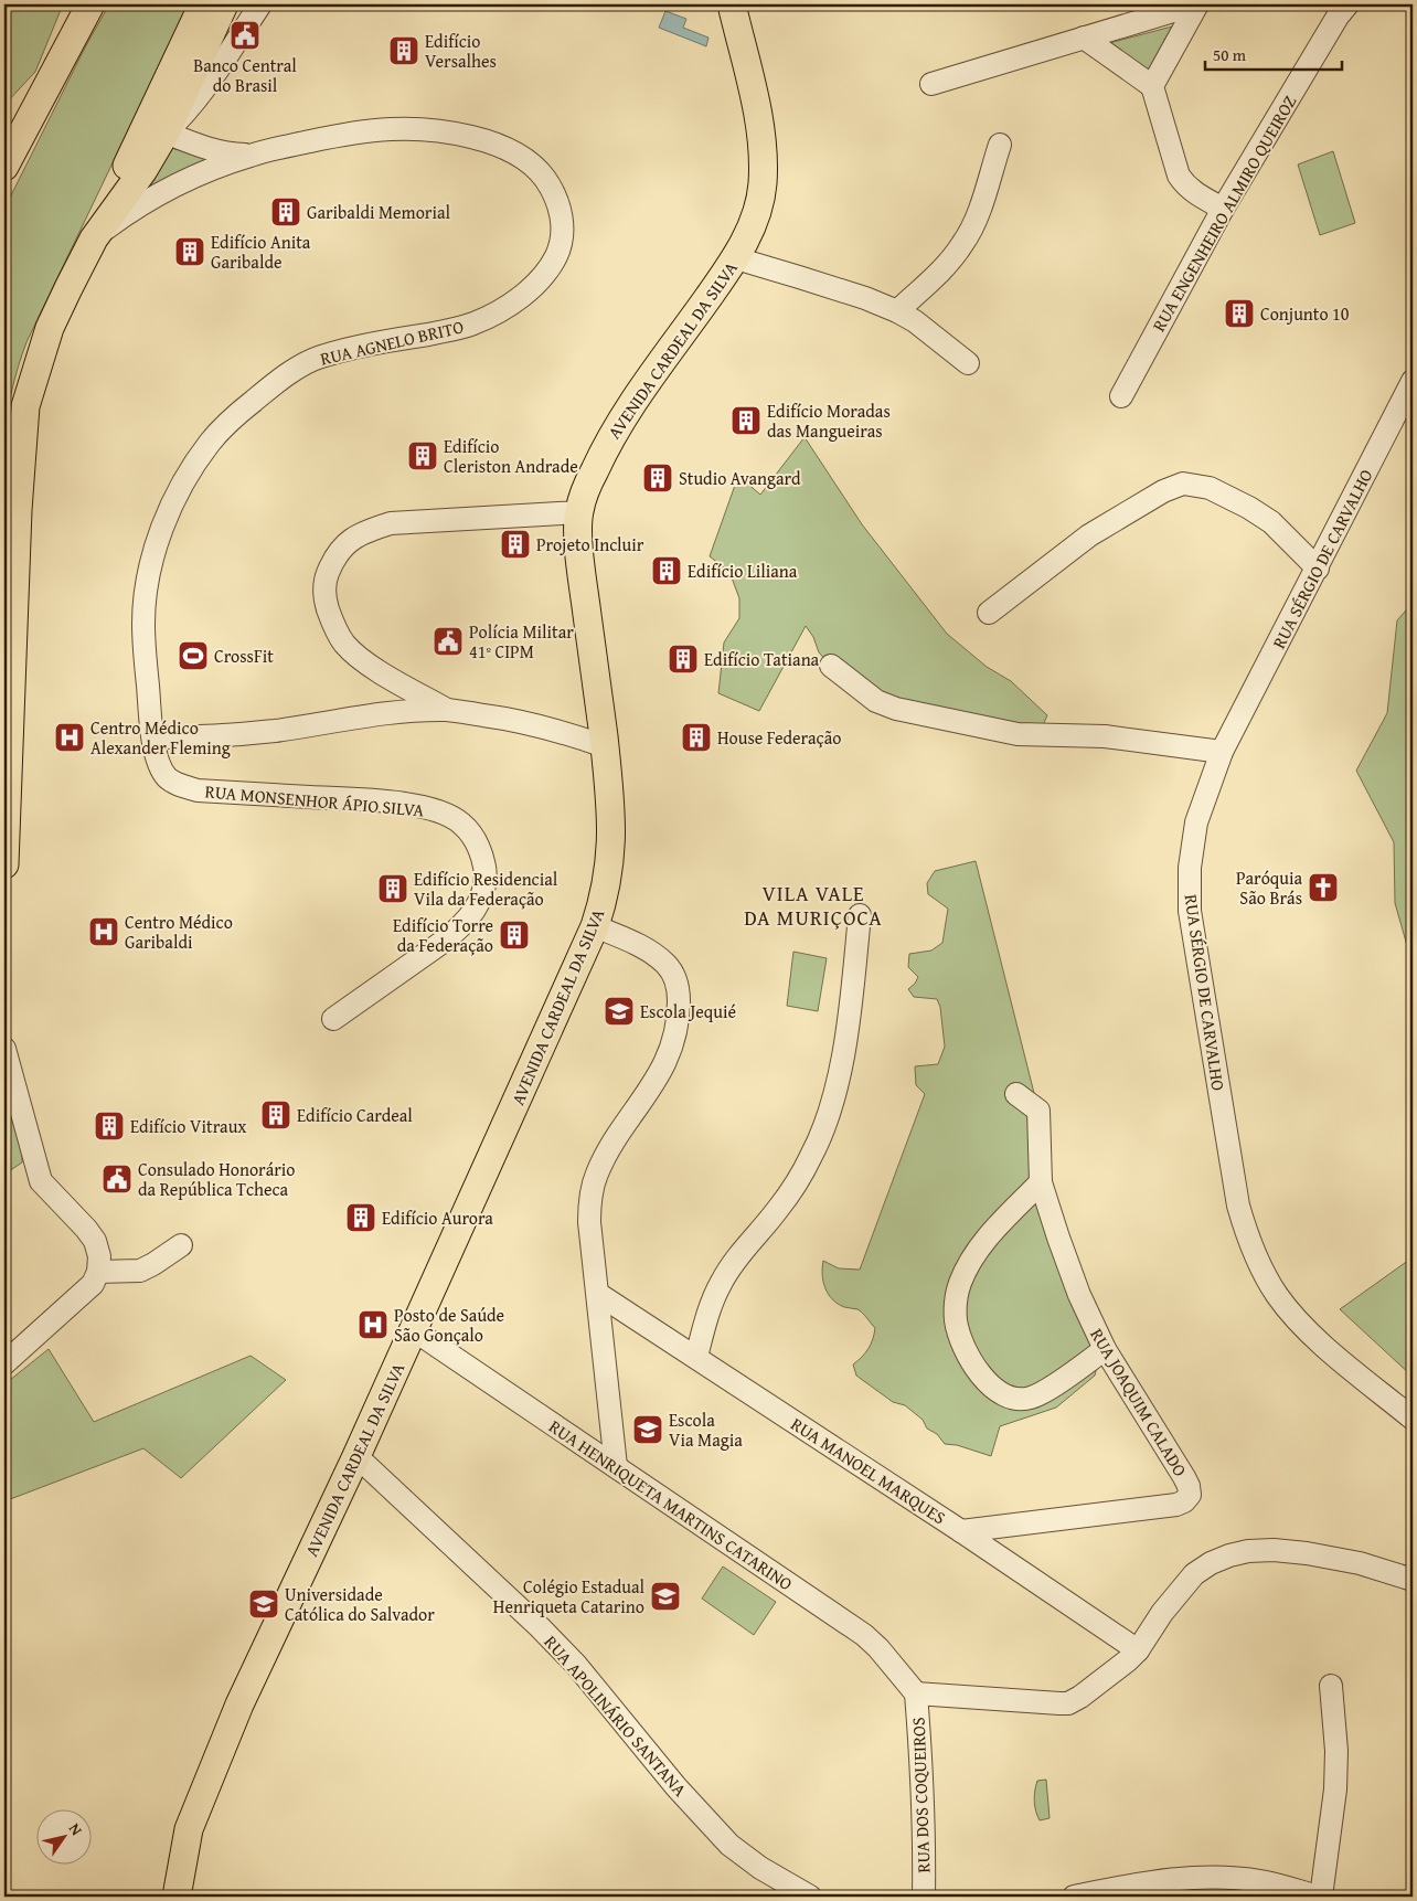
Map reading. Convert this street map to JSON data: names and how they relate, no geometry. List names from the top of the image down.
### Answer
{
  "streets": {
    "main road": ["AVENIDA CARDEAL DA SILVA"],
    "street": [
      "RUA ENGENHEIRO ALMIRO QUEIROZ",
      "RUA AGNELO BRITO",
      "RUA SÉRGIO DE CARVALHO",
      "RUA MONSENHOR ÁPIO SILVA",
      "RUA JOAQUIM CALADO",
      "RUA MANOEL MARQUES",
      "RUA HENRIQUETA MARTINS CATARINO",
      "RUA APOLINÁRIO SANTANA",
      "RUA DOS COQUEIROS"
    ]
  },
  "crossings": [
    ["RUA AGNELO BRITO", "RUA MONSENHOR ÁPIO SILVA"],
    ["AVENIDA CARDEAL DA SILVA", "RUA HENRIQUETA MARTINS CATARINO"],
    ["AVENIDA CARDEAL DA SILVA", "RUA APOLINÁRIO SANTANA"],
    ["RUA JOAQUIM CALADO", "RUA MANOEL MARQUES"],
    ["RUA HENRIQUETA MARTINS CATARINO", "RUA DOS COQUEIROS"]
  ],
  "districts": ["VILA VALE DA MURIÇOCA"],
  "places": {
    "public building": ["Banco Central do Brasil", "Polícia Militar 41º CIPM", "Consulado Honorário da República Tcheca"],
    "building": [
      "Edifício Versalhes",
      "Garibaldi Memorial",
      "Edifício Anita Garibalde",
      "Conjunto 10",
      "Edifício Moradas das Mangueiras",
      "Edifício Cleriston Andrade",
      "Studio Avangard",
      "Projeto Incluir",
      "Edifício Liliana",
      "Edifício Tatiana",
      "House Federação",
      "Edifício Residencial Vila da Federação",
      "Edifício Torre da Federação",
      "Edifício Cardeal",
      "Edifício Vitraux",
      "Edifício Aurora"
    ],
    "sports": ["CrossFit"],
    "hospital": ["Centro Médico Alexander Fleming", "Centro Médico Garibaldi", "Posto de Saúde São Gonçalo"],
    "church": ["Paróquia São Brás"],
    "school or university": [
      "Escola Jequié",
      "Escola Via Magia",
      "Colégio Estadual Henriqueta Catarino",
      "Universidade Católica do Salvador"
    ]
  },
  "scale_bar": "50 m",
  "north": "top right"
}
